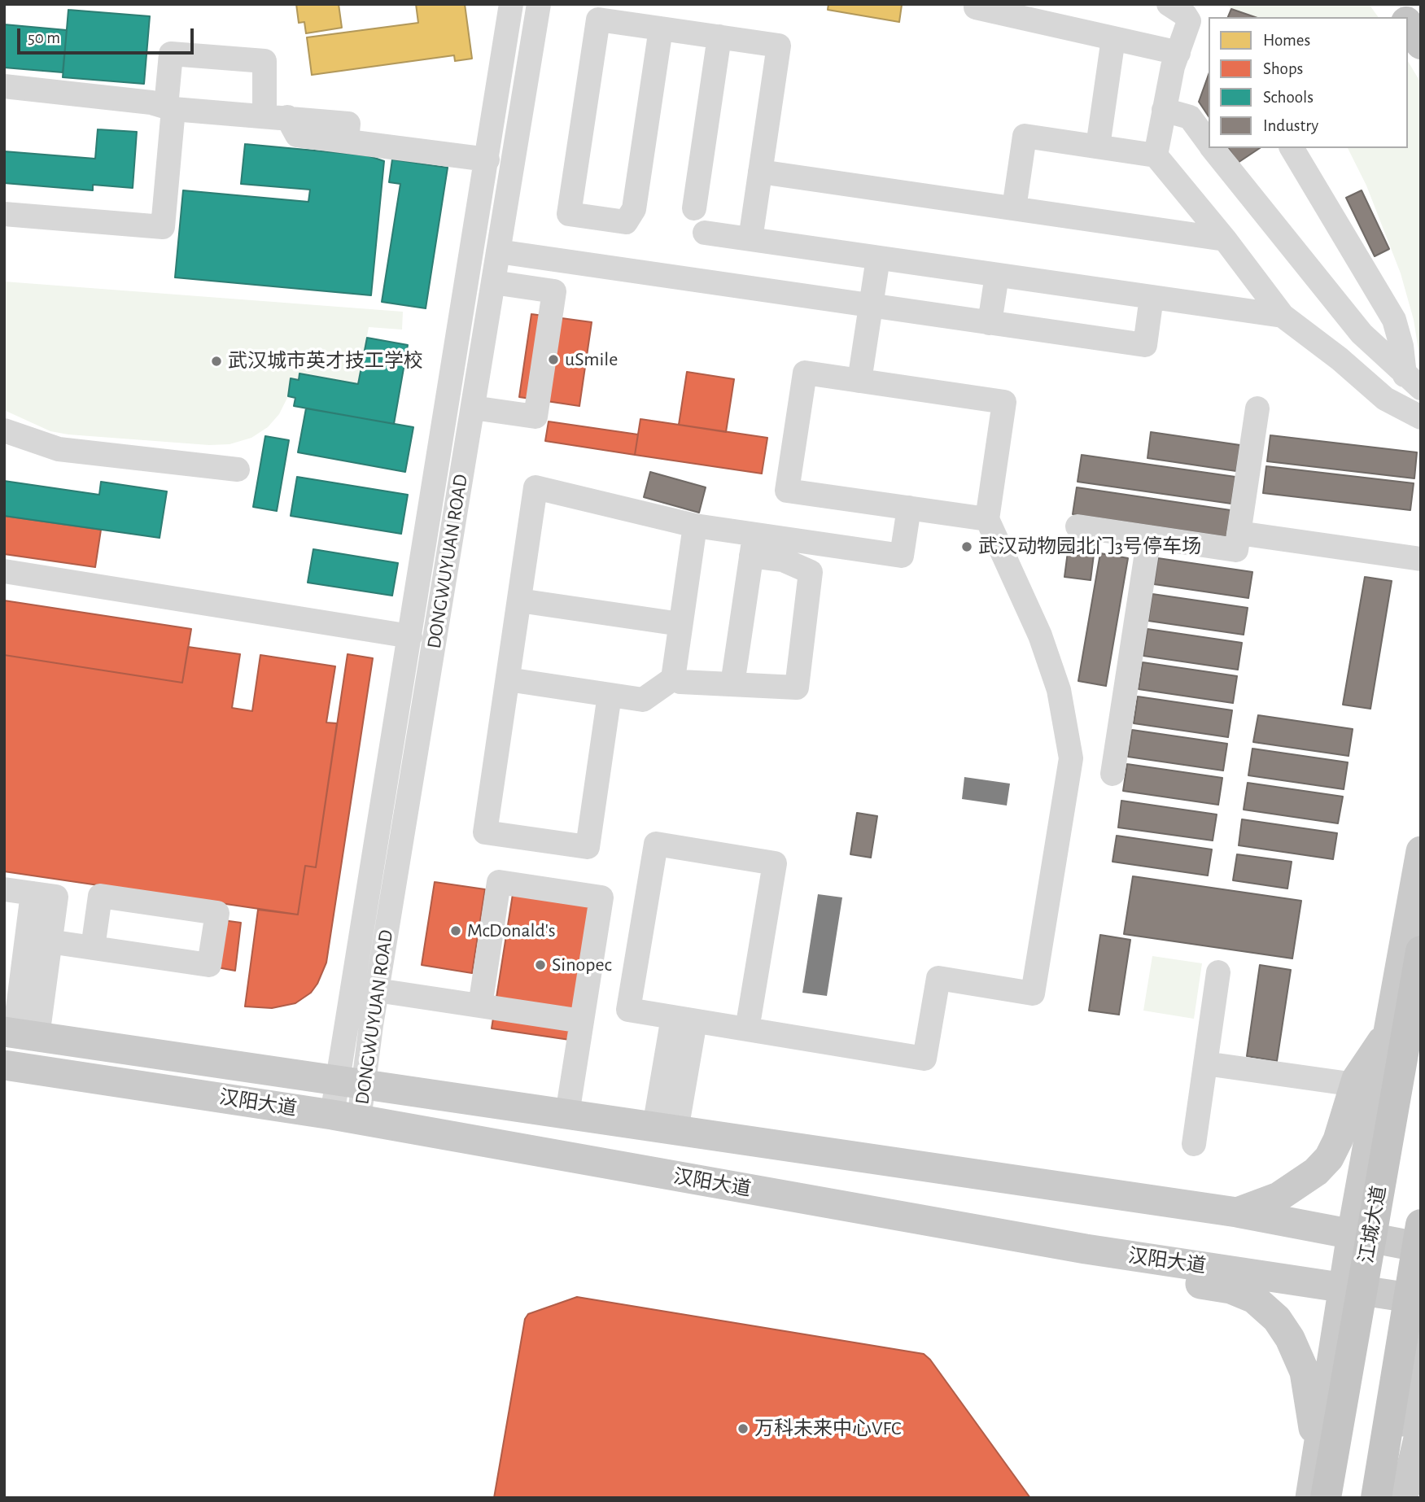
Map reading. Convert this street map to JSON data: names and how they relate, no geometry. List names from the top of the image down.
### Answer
{
  "streets": {
    "highway": ["江城大道"],
    "main road": ["汉阳大道"],
    "street": ["DONGWUYUAN ROAD"]
  },
  "crossings": [
    ["DONGWUYUAN ROAD", "汉阳大道"],
    ["汉阳大道", "江城大道"]
  ],
  "places": [
    "uSmile",
    "武汉城市英才技工学校",
    "武汉动物园北门3号停车场",
    "McDonald's",
    "Sinopec",
    "万科未来中心VFC"
  ],
  "legend": [
    "Homes",
    "Shops",
    "Schools",
    "Industry"
  ],
  "scale_bar": "50 m"
}
